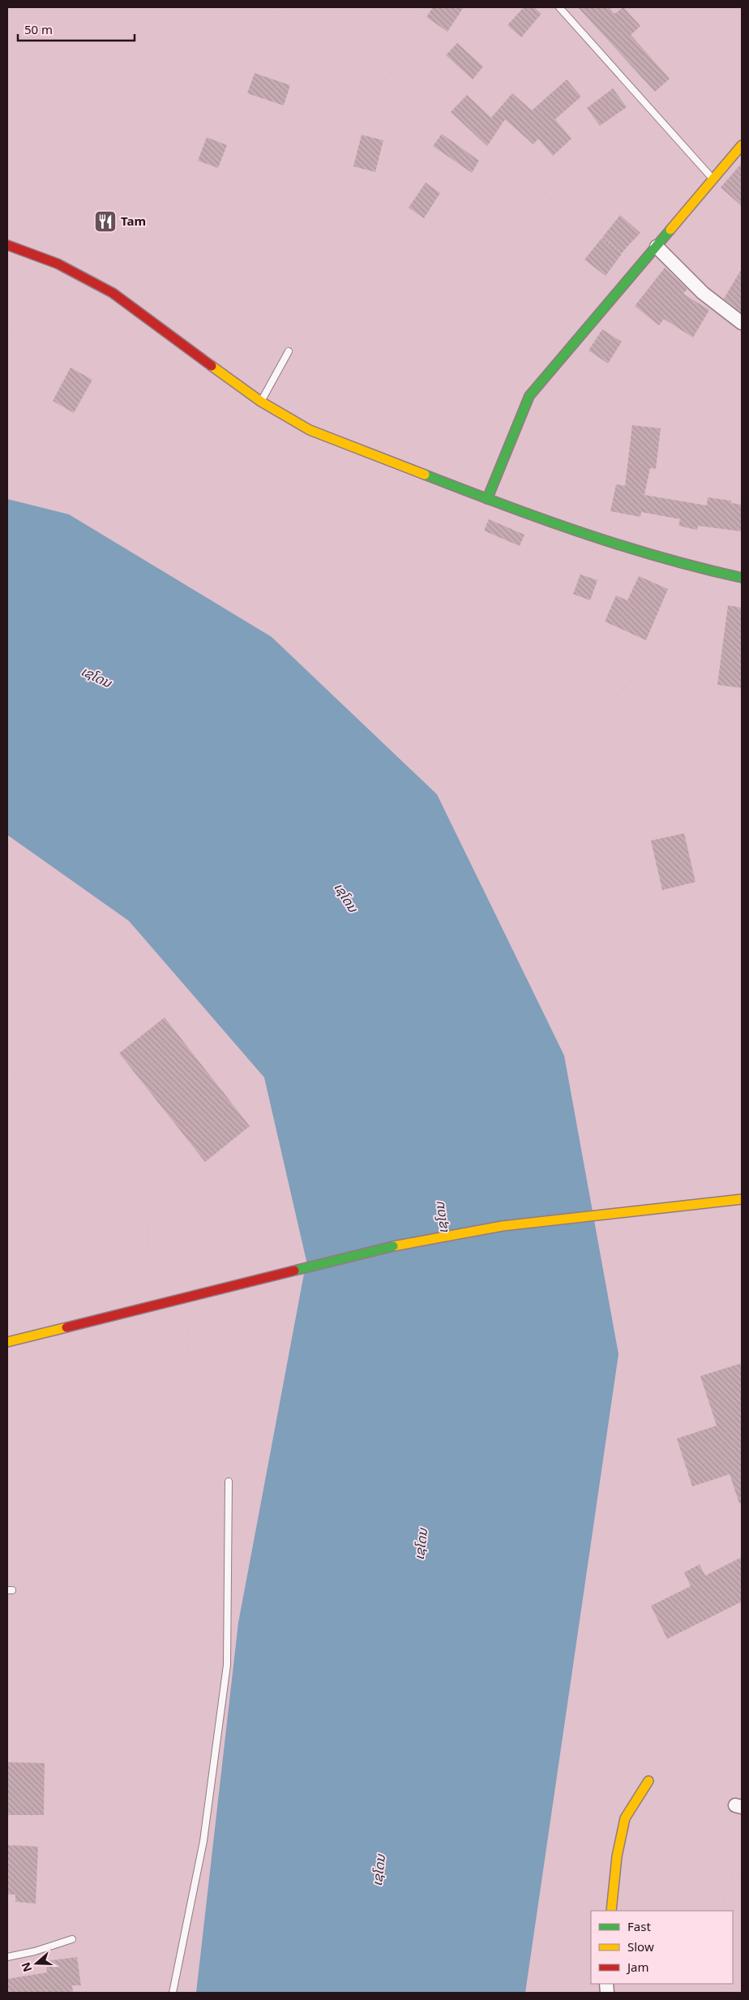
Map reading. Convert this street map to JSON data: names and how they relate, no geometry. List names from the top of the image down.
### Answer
{
  "water": ["ເຊໂດນ"],
  "places": {
    "restaurant": ["Tam"]
  },
  "legend": ["Fast", "Slow", "Jam"],
  "scale_bar": "50 m",
  "north": "left"
}
